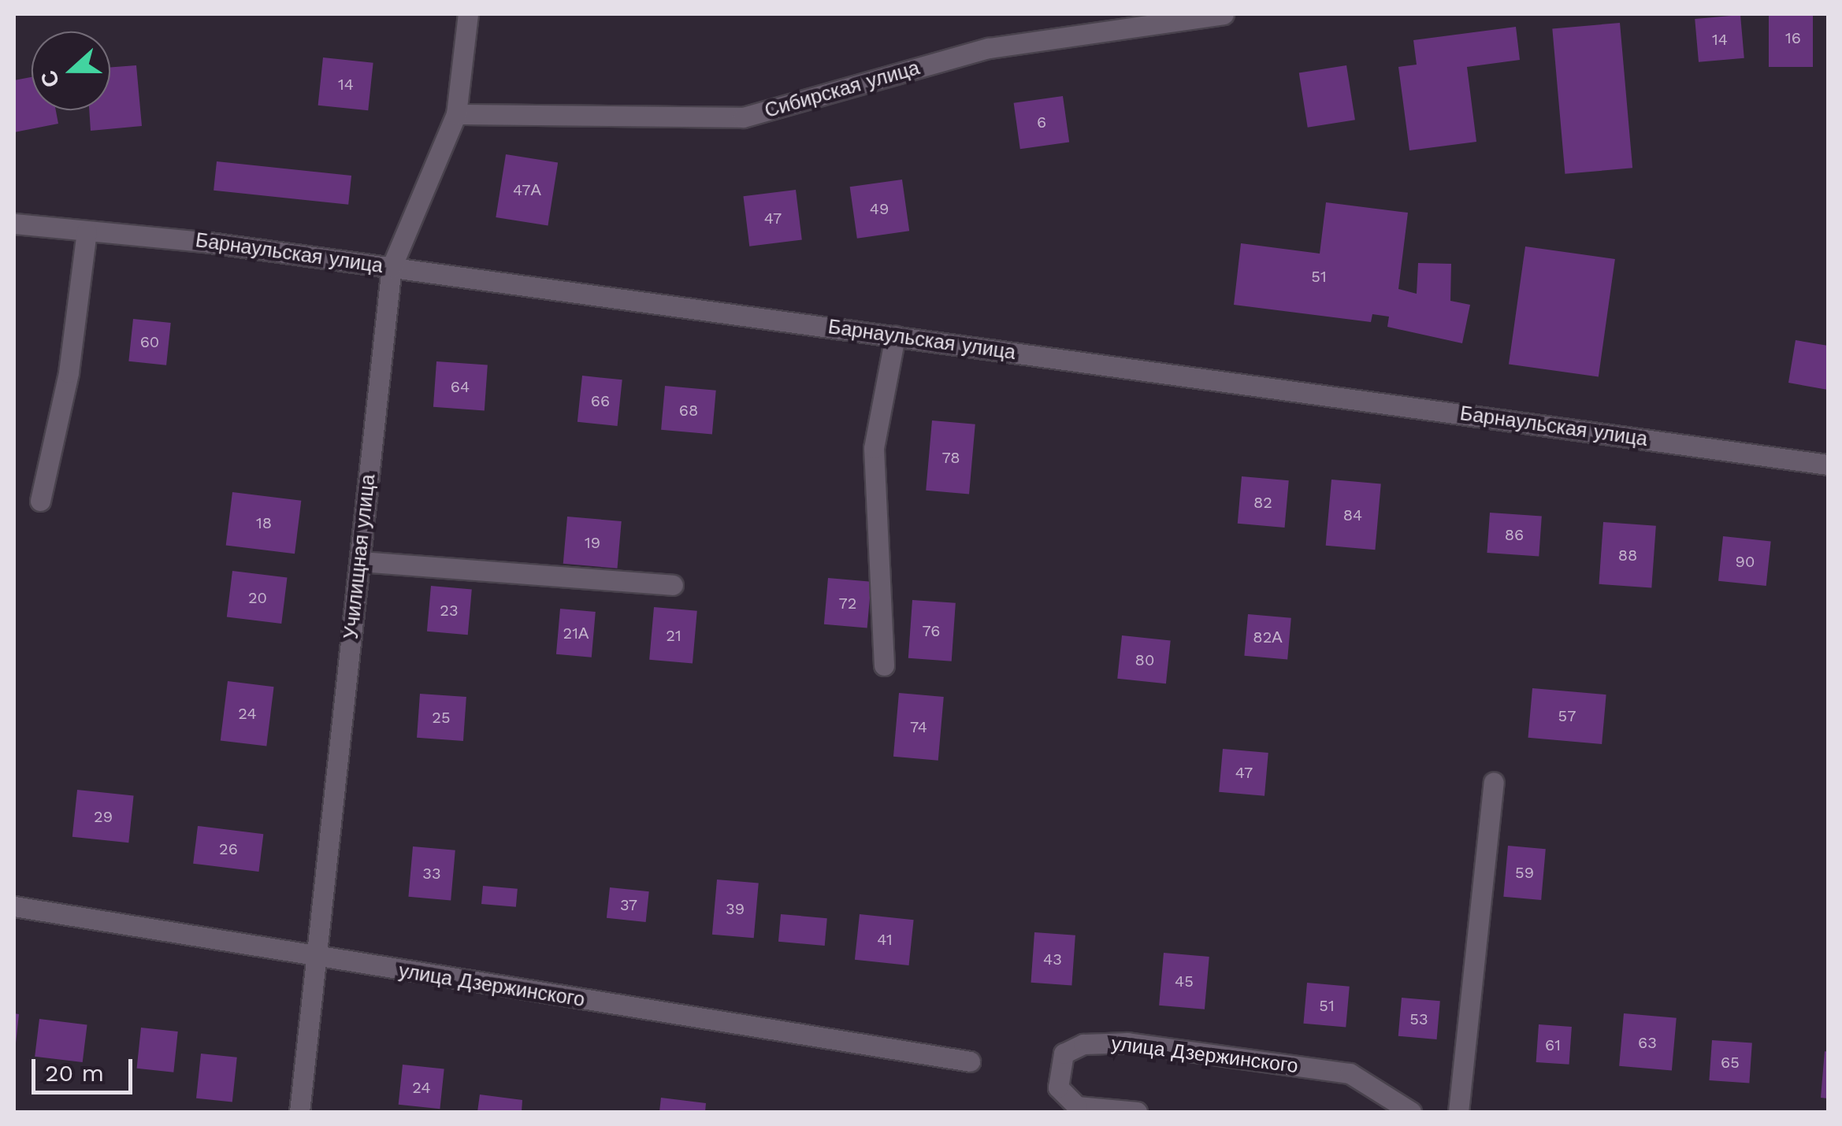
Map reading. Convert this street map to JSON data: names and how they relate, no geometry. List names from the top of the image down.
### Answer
{
  "streets": {
    "street": [
      "Сибирская улица",
      "Барнаульская улица",
      "Училищная улица",
      "улица Дзержинского"
    ]
  },
  "crossings": [
    ["Сибирская улица", "Училищная улица"],
    ["Барнаульская улица", "Училищная улица"],
    ["Училищная улица", "улица Дзержинского"]
  ],
  "house_numbers": [
    "16",
    "14",
    "14",
    "6",
    "47А",
    "49",
    "47",
    "51",
    "60",
    "64",
    "66",
    "68",
    "78",
    "82",
    "84",
    "18",
    "86",
    "19",
    "88",
    "90",
    "20",
    "72",
    "23",
    "76",
    "21А",
    "21",
    "82А",
    "80",
    "24",
    "57",
    "25",
    "74",
    "47",
    "29",
    "26",
    "59",
    "33",
    "37",
    "39",
    "41",
    "43",
    "45",
    "51",
    "53",
    "63",
    "61",
    "65",
    "24"
  ],
  "scale_bar": "20 m",
  "north": "left"
}
